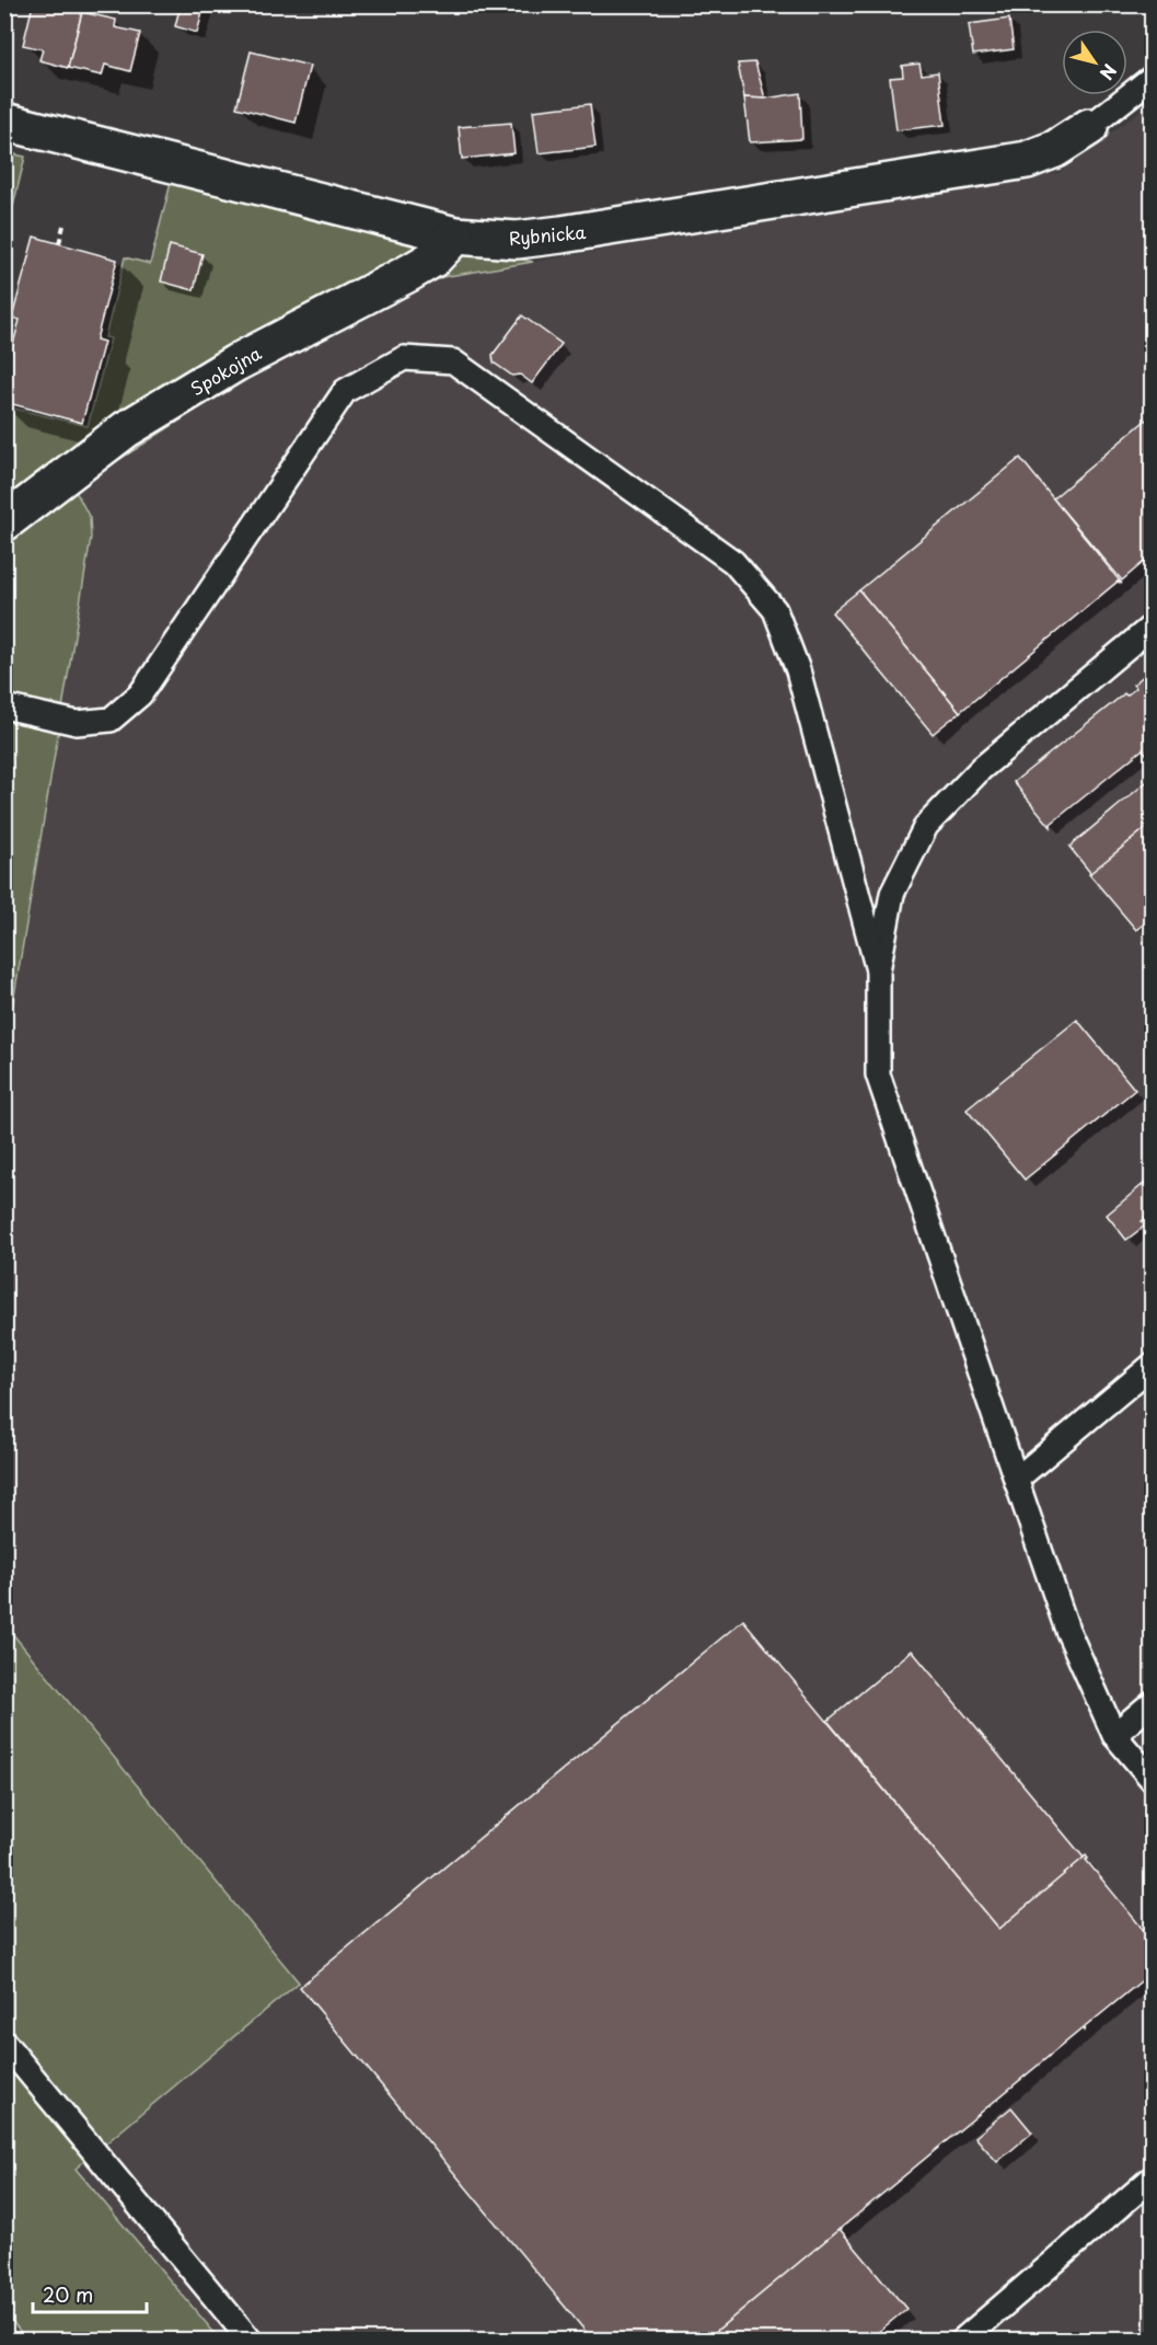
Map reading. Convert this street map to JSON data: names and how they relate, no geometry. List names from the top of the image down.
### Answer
{
  "streets": {
    "street": ["Rybnicka", "Spokojna"]
  },
  "crossings": [
    ["Rybnicka", "Spokojna"]
  ],
  "scale_bar": "20 m",
  "north": "bottom right"
}
